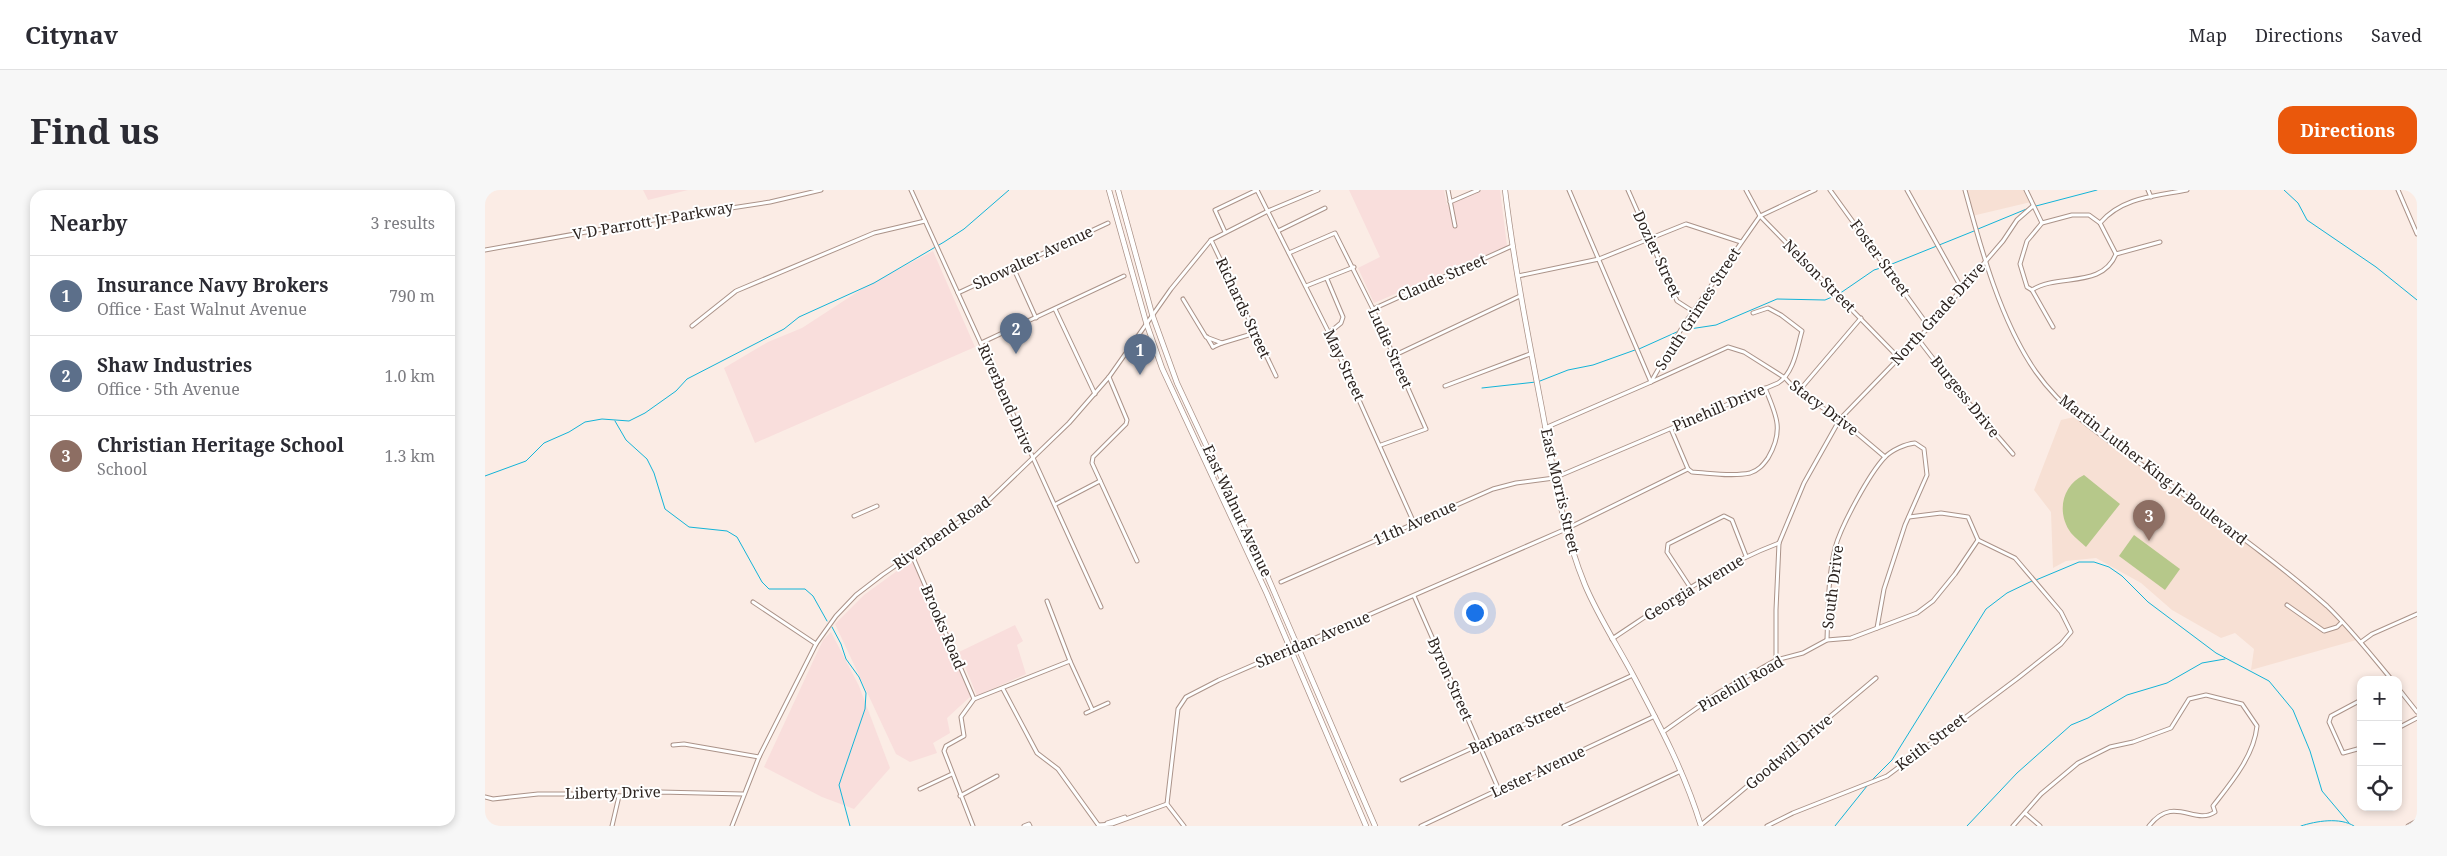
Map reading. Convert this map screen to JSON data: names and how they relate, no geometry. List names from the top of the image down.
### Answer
{
  "streets": {
    "main road": ["East Morris Street", "East Walnut Avenue"],
    "street": [
      "V D Parrott Jr Parkway",
      "Dozier Street",
      "Showalter Avenue",
      "Foster Street",
      "Nelson Street",
      "Claude Street",
      "Richards Street",
      "South Grimes Street",
      "North Grade Drive",
      "Ludie Street",
      "May Street",
      "Burgess Drive",
      "Riverbend Drive",
      "Pinehill Drive",
      "Stacy Drive",
      "Martin Luther King Jr Boulevard",
      "11th Avenue",
      "Riverbend Road",
      "South Drive",
      "Georgia Avenue",
      "Brooks Road",
      "Sheridan Avenue",
      "Byron Street",
      "Pinehill Road",
      "Barbara Street",
      "Keith Street",
      "Goodwill Drive",
      "Lester Avenue",
      "Liberty Drive"
    ]
  },
  "crossings": [
    ["Dozier Street", "South Grimes Street"],
    ["Showalter Avenue", "Riverbend Drive"],
    ["Foster Street", "North Grade Drive"],
    ["Nelson Street", "South Grimes Street"],
    ["Nelson Street", "North Grade Drive"],
    ["Claude Street", "Ludie Street"],
    ["Claude Street", "East Morris Street"],
    ["Richards Street", "Riverbend Road"],
    ["South Grimes Street", "Stacy Drive"],
    ["South Grimes Street", "East Morris Street"],
    ["North Grade Drive", "Burgess Drive"],
    ["North Grade Drive", "Stacy Drive"],
    ["North Grade Drive", "Martin Luther King Jr Boulevard"],
    ["North Grade Drive", "Georgia Avenue"],
    ["North Grade Drive", "Pinehill Road"],
    ["Ludie Street", "May Street"],
    ["May Street", "11th Avenue"],
    ["Riverbend Drive", "Riverbend Road"],
    ["Pinehill Drive", "Stacy Drive"],
    ["Pinehill Drive", "East Morris Street"],
    ["Pinehill Drive", "11th Avenue"],
    ["Stacy Drive", "South Drive"],
    ["East Morris Street", "11th Avenue"],
    ["East Morris Street", "Georgia Avenue"],
    ["East Morris Street", "Sheridan Avenue"],
    ["East Morris Street", "Pinehill Road"],
    ["East Morris Street", "Barbara Street"],
    ["East Morris Street", "Goodwill Drive"],
    ["East Morris Street", "Lester Avenue"],
    ["East Walnut Avenue", "Riverbend Road"],
    ["East Walnut Avenue", "Sheridan Avenue"],
    ["Riverbend Road", "Brooks Road"],
    ["Riverbend Road", "Liberty Drive"],
    ["South Drive", "Pinehill Road"],
    ["Sheridan Avenue", "Byron Street"],
    ["Byron Street", "Barbara Street"],
    ["Byron Street", "Lester Avenue"],
    ["Pinehill Road", "Keith Street"]
  ],
  "page": {
    "header": "Citynav",
    "nav": ["Map", "Directions", "Saved"],
    "buttons": "Directions",
    "title": "Find us",
    "heading": ["Nearby", "3 results"],
    "list": [
      {
        "mark": "1",
        "name": "Insurance Navy Brokers",
        "note": "Office · East Walnut Avenue",
        "value": "790 m"
      },
      {
        "mark": "2",
        "name": "Shaw Industries",
        "note": "Office · 5th Avenue",
        "value": "1.0 km"
      },
      {
        "mark": "3",
        "name": "Christian Heritage School",
        "note": "School",
        "value": "1.3 km"
      }
    ],
    "pins": ["2", "1", "3"],
    "map_buttons": ["+", "−"]
  }
}
